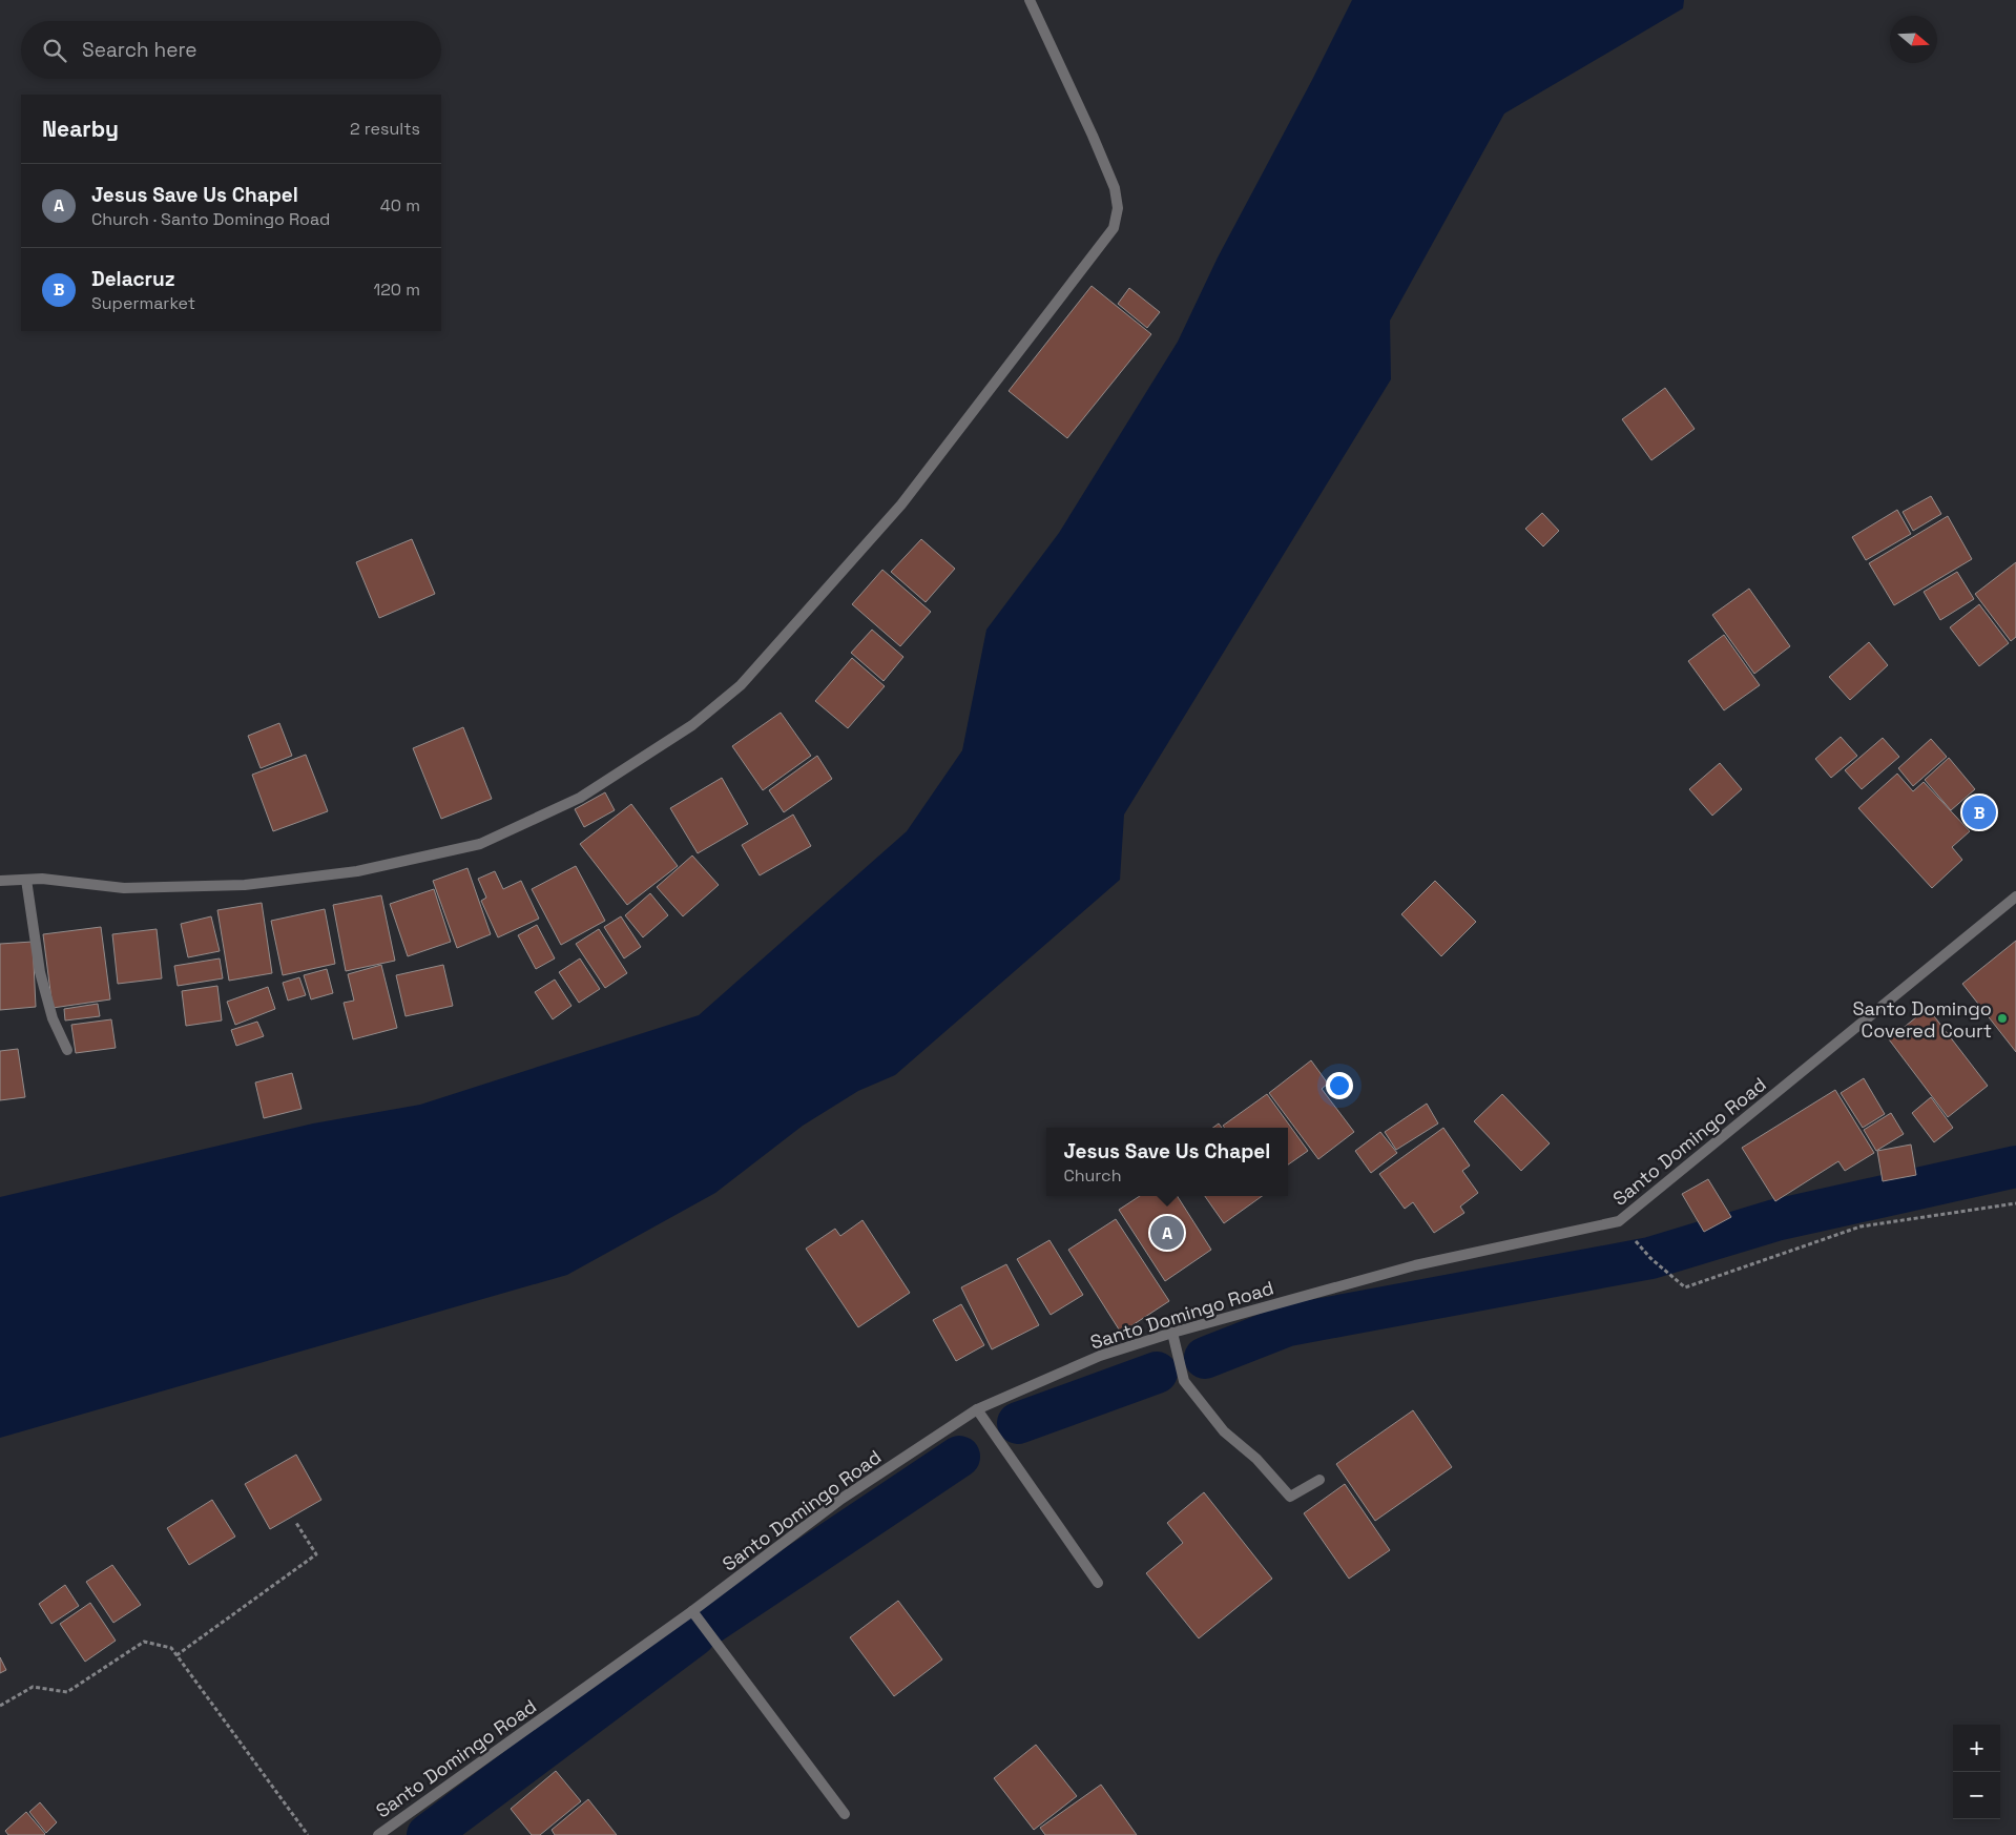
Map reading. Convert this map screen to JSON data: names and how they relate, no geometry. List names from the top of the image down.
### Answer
{
  "streets": {
    "street": ["Santo Domingo Road"]
  },
  "places": ["Santo Domingo Covered Court"],
  "north": "right",
  "page": {
    "search": "Search here",
    "heading": ["Nearby", "2 results"],
    "list": [
      {
        "mark": "A",
        "name": "Jesus Save Us Chapel",
        "note": "Church · Santo Domingo Road",
        "value": "40 m"
      },
      {
        "mark": "B",
        "name": "Delacruz",
        "note": "Supermarket",
        "value": "120 m"
      }
    ],
    "pins": ["B", "A"],
    "popup": ["Jesus Save Us Chapel", "Church"],
    "map_buttons": ["+", "−"]
  }
}
